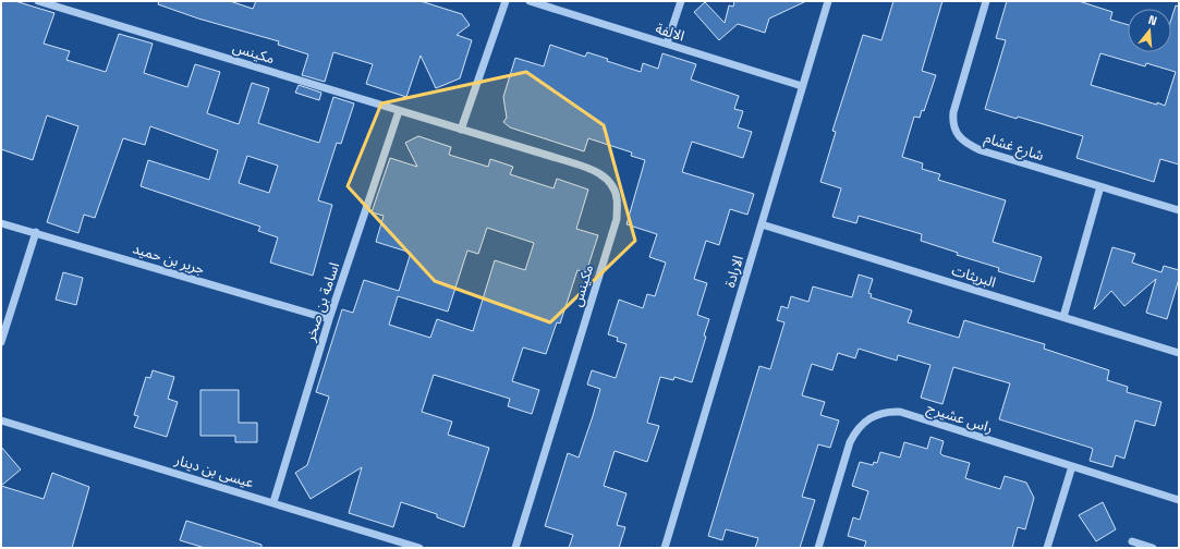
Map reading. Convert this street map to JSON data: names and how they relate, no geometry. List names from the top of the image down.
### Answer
{
  "streets": {
    "street": [
      "الالفة",
      "مكينس",
      "شارع غشام",
      "جرير بن حميد",
      "الارادة",
      "البريثات",
      "اسامة بن صخر",
      "راس عشيرج",
      "عيسى بن دينار"
    ]
  },
  "crossings": [
    ["الالفة", "الارادة"],
    ["مكينس", "اسامة بن صخر"],
    ["جرير بن حميد", "اسامة بن صخر"],
    ["الارادة", "البريثات"],
    ["اسامة بن صخر", "عيسى بن دينار"]
  ],
  "north": "top"
}
